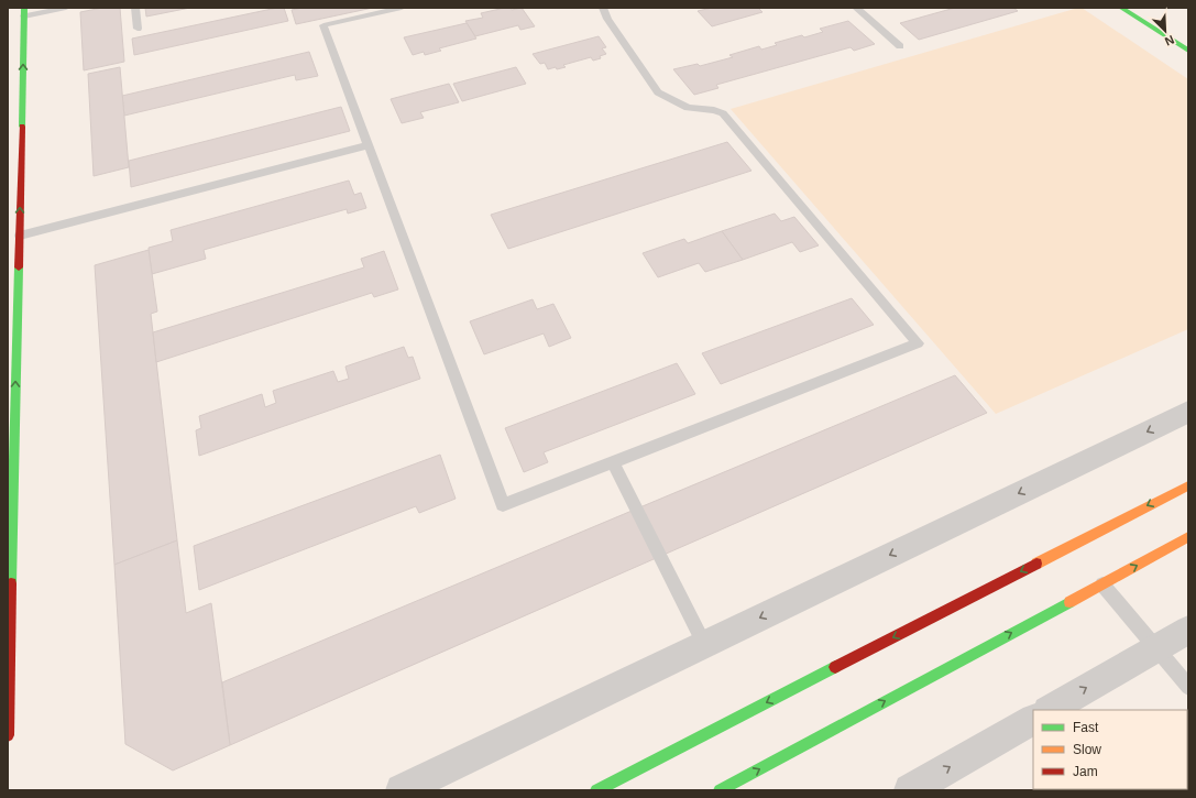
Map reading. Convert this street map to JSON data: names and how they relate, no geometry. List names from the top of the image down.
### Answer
{
  "legend": ["Fast", "Slow", "Jam"],
  "north": "bottom right"
}
